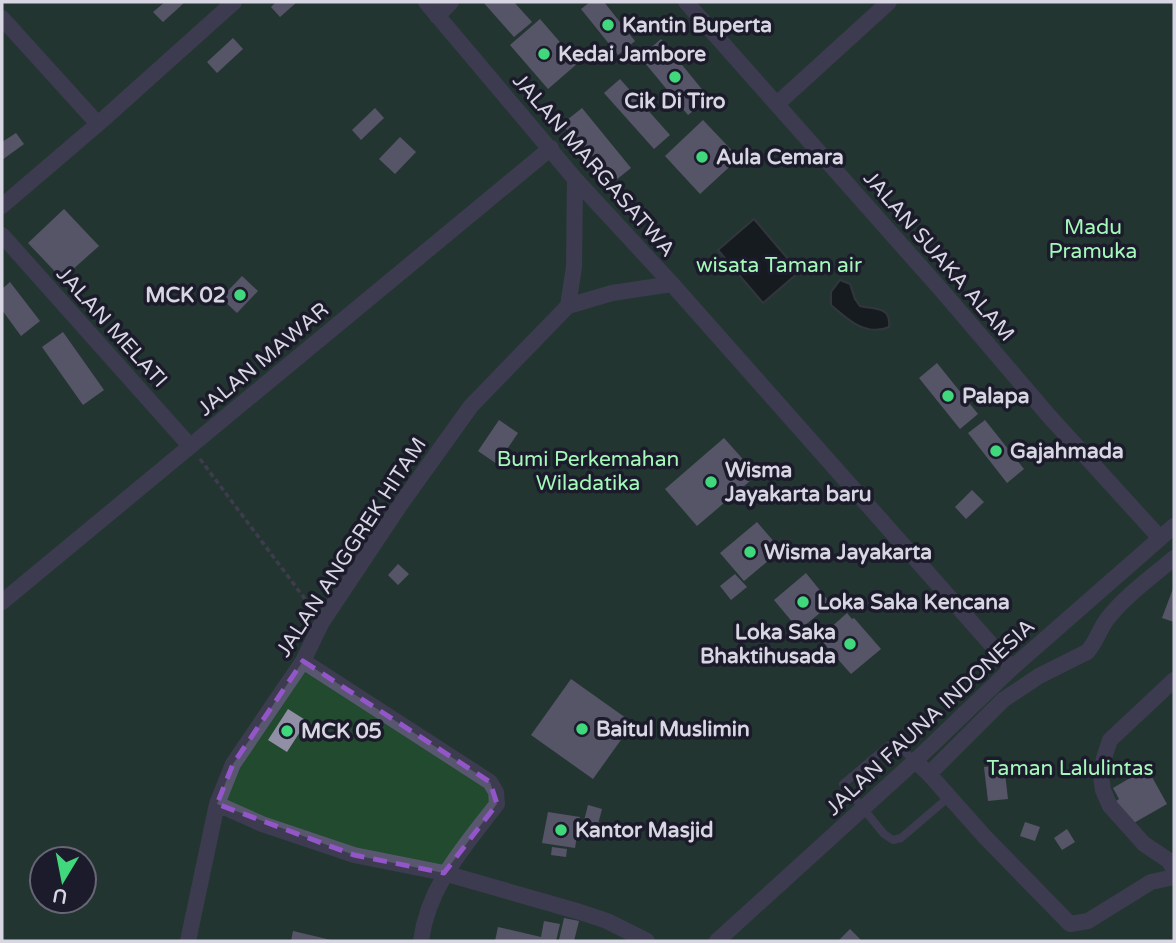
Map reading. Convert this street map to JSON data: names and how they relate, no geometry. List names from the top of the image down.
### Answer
{
  "streets": {
    "street": [
      "JALAN MARGASATWA",
      "JALAN SUAKA ALAM",
      "JALAN MELATI",
      "JALAN MAWAR",
      "JALAN ANGGREK HITAM",
      "JALAN FAUNA INDONESIA"
    ]
  },
  "crossings": [
    ["JALAN MARGASATWA", "JALAN MAWAR"],
    ["JALAN MARGASATWA", "JALAN ANGGREK HITAM"],
    ["JALAN MARGASATWA", "JALAN FAUNA INDONESIA"],
    ["JALAN SUAKA ALAM", "JALAN FAUNA INDONESIA"],
    ["JALAN MELATI", "JALAN MAWAR"]
  ],
  "parks": [
    "Madu Pramuka",
    "wisata Taman air",
    "Bumi Perkemahan Wiladatika",
    "Taman Lalulintas"
  ],
  "places": [
    "Kantin Buperta",
    "Kedai Jambore",
    "Cik Di Tiro",
    "Aula Cemara",
    "MCK 02",
    "Palapa",
    "Gajahmada",
    "Wisma Jayakarta baru",
    "Wisma Jayakarta",
    "Loka Saka Kencana",
    "Loka Saka Bhaktihusada",
    "Baitul Muslimin",
    "MCK 05",
    "Kantor Masjid"
  ],
  "north": "bottom"
}
